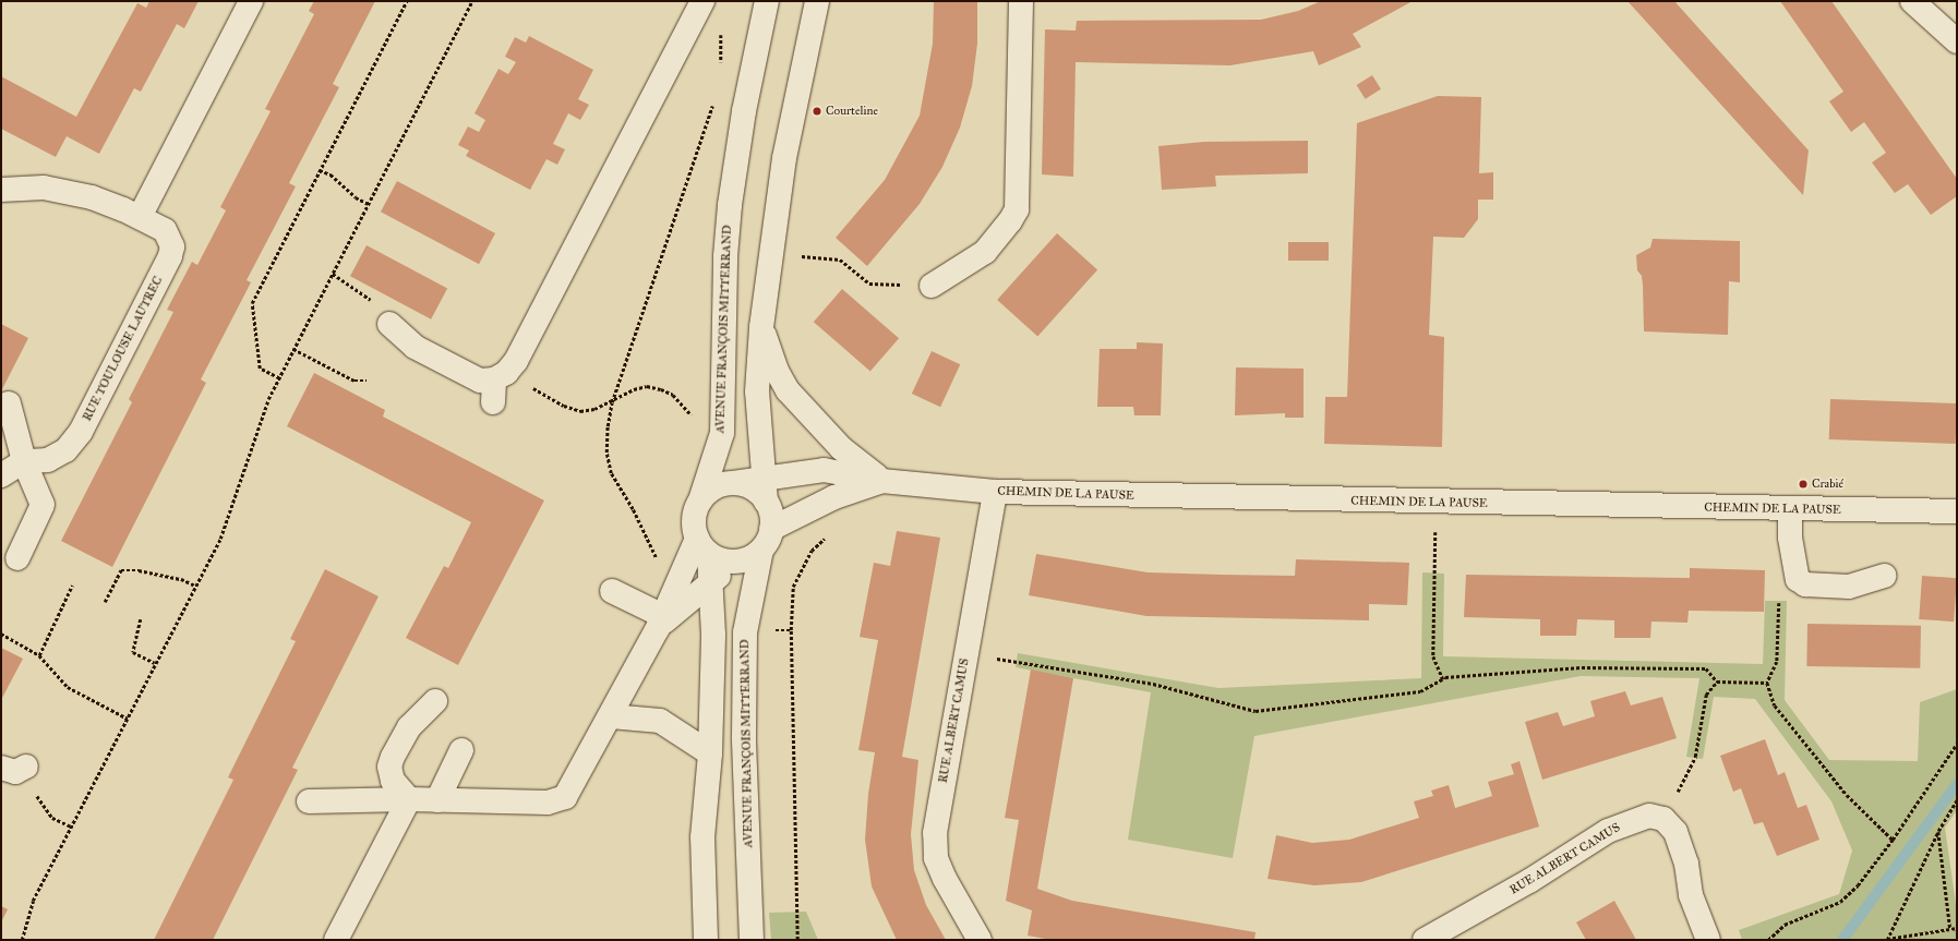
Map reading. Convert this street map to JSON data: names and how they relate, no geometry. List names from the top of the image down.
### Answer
{
  "streets": {
    "street": [
      "AVENUE FRANÇOIS MITTERRAND",
      "RUE TOULOUSE LAUTREC",
      "CHEMIN DE LA PAUSE",
      "RUE ALBERT CAMUS"
    ]
  },
  "crossings": [
    ["AVENUE FRANÇOIS MITTERRAND", "CHEMIN DE LA PAUSE"],
    ["CHEMIN DE LA PAUSE", "RUE ALBERT CAMUS"]
  ],
  "places": ["Courteline", "Crabié"]
}
